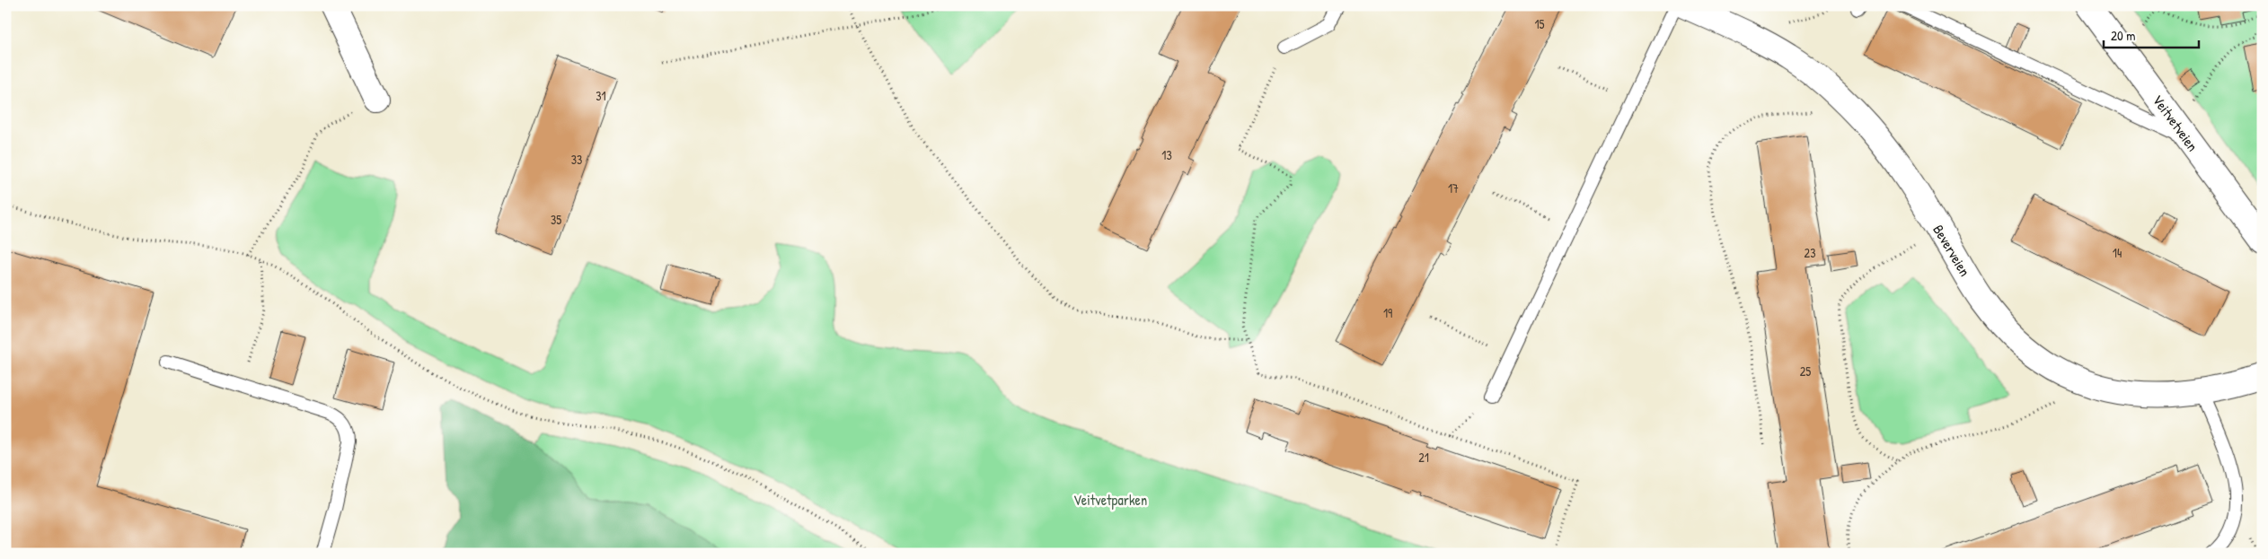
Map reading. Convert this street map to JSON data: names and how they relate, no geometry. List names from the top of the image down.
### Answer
{
  "streets": {
    "street": ["Veitvetveien", "Beverveien"]
  },
  "parks": ["Veitvetparken"],
  "house_numbers": [
    "15",
    "31",
    "13",
    "33",
    "17",
    "35",
    "23",
    "14",
    "19",
    "25",
    "21"
  ],
  "scale_bar": "20 m"
}
